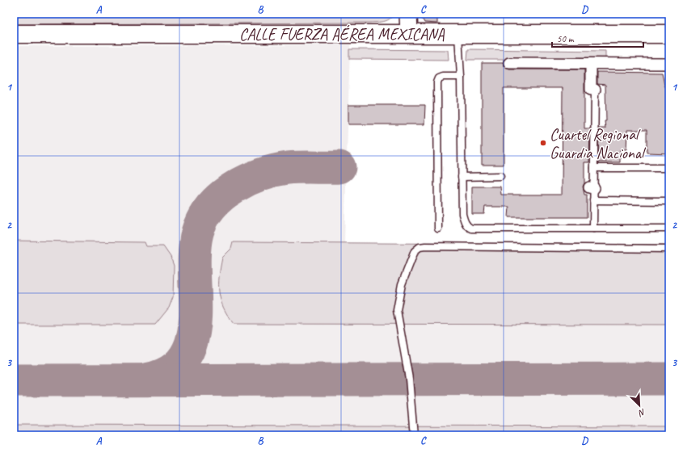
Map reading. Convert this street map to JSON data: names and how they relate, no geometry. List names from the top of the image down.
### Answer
{
  "streets": {
    "main road": ["CALLE FUERZA AÉREA MEXICANA"]
  },
  "places": ["Cuartel Regional Guardia Nacional"],
  "scale_bar": "50 m",
  "north": "bottom right",
  "grid": {
    "columns": [
      "A",
      "B",
      "C",
      "D"
    ],
    "rows": ["1", "2", "3"]
  }
}
